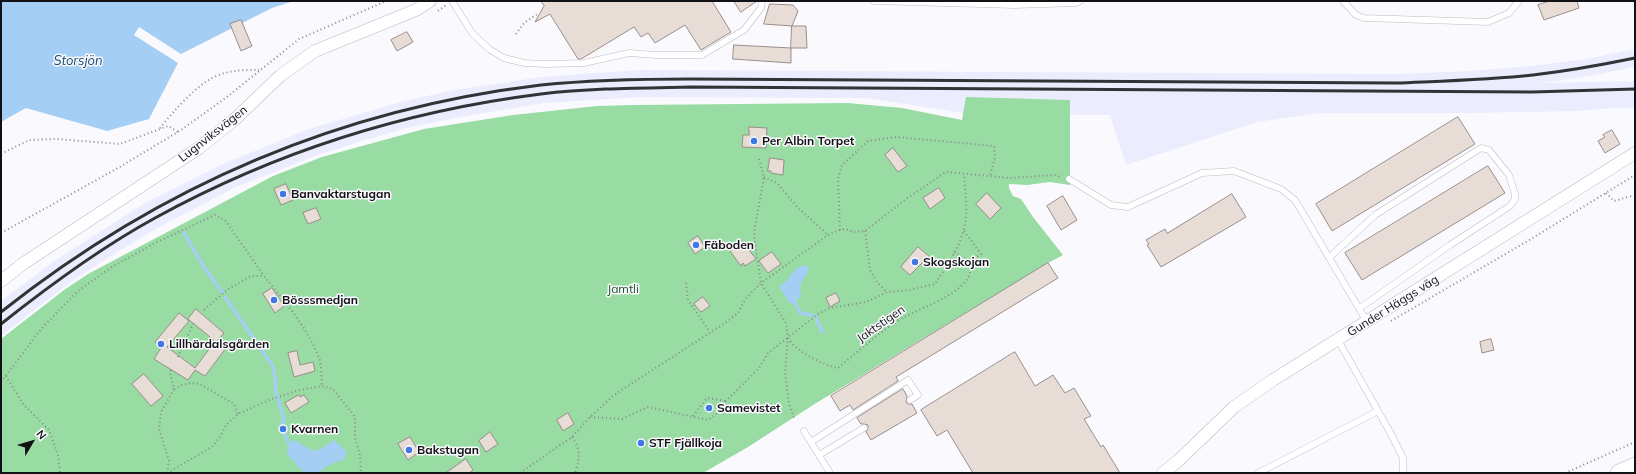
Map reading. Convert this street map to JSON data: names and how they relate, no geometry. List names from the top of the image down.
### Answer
{
  "streets": {
    "street": ["Lugnviksvägen", "Gunder Häggs väg"],
    "path": ["Jaktstigen"]
  },
  "water": ["Storsjön"],
  "parks": ["Jamtli"],
  "places": [
    "Per Albin Torpet",
    "Banvaktarstugan",
    "Fäboden",
    "Skogskojan",
    "Bösssmedjan",
    "Lillhärdalsgården",
    "Samevistet",
    "Kvarnen",
    "STF Fjällkoja",
    "Bakstugan"
  ],
  "north": "top right"
}
